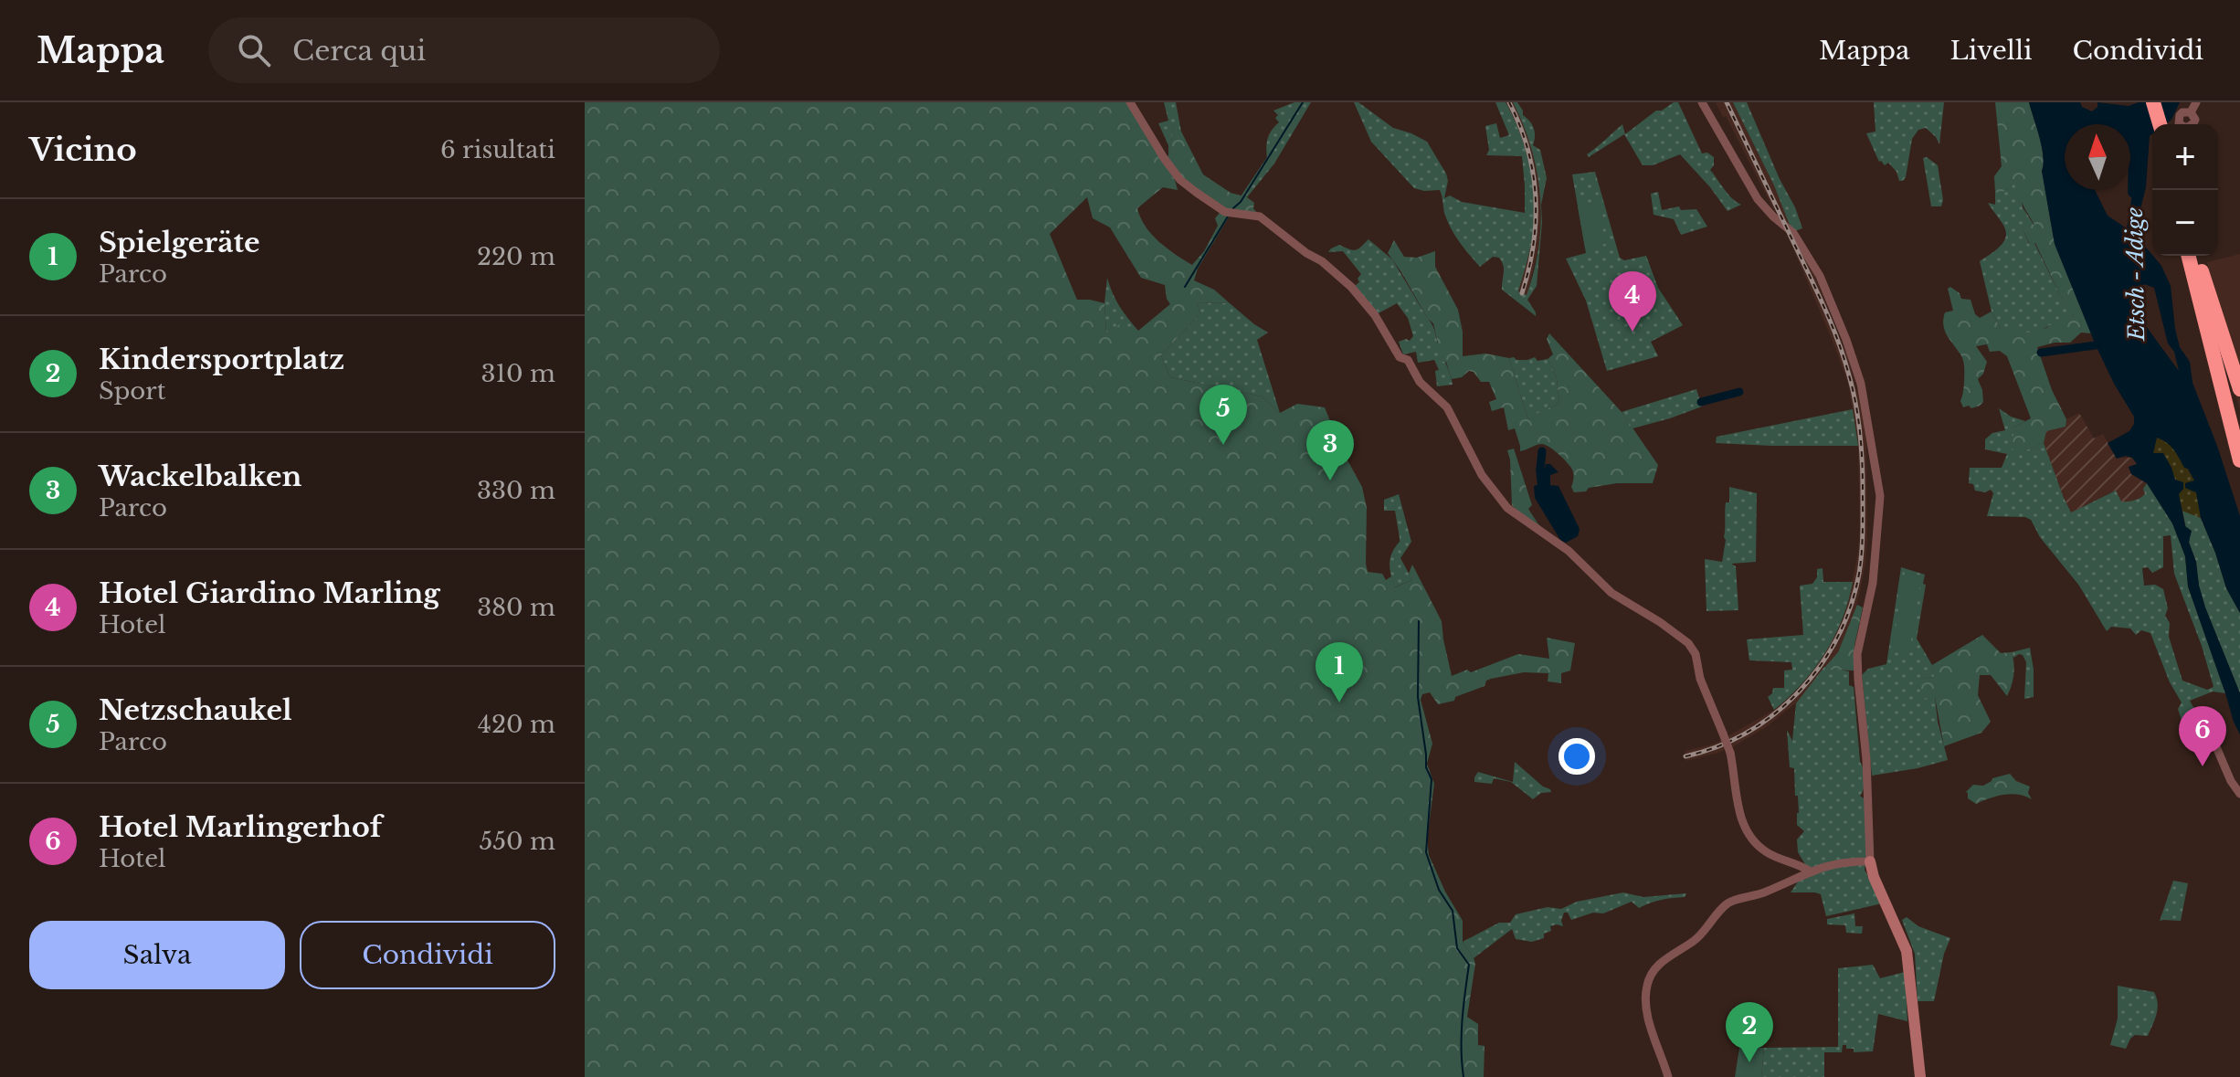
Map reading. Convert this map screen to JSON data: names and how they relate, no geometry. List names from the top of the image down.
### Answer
{
  "water": ["Etsch - Adige"],
  "north": "top",
  "page": {
    "header": "Mappa",
    "search": "Cerca qui",
    "nav": ["Mappa", "Livelli", "Condividi"],
    "heading": ["Vicino", "6 risultati"],
    "map_buttons": ["+", "−"],
    "list": [
      {
        "mark": "1",
        "name": "Spielgeräte",
        "note": "Parco",
        "value": "220 m"
      },
      {
        "mark": "2",
        "name": "Kindersportplatz",
        "note": "Sport",
        "value": "310 m"
      },
      {
        "mark": "3",
        "name": "Wackelbalken",
        "note": "Parco",
        "value": "330 m"
      },
      {
        "mark": "4",
        "name": "Hotel Giardino Marling",
        "note": "Hotel",
        "value": "380 m"
      },
      {
        "mark": "5",
        "name": "Netzschaukel",
        "note": "Parco",
        "value": "420 m"
      },
      {
        "mark": "6",
        "name": "Hotel Marlingerhof",
        "note": "Hotel",
        "value": "550 m"
      }
    ],
    "pins": [
      "4",
      "5",
      "3",
      "1",
      "6",
      "2"
    ],
    "buttons": ["Salva", "Condividi"]
  }
}
